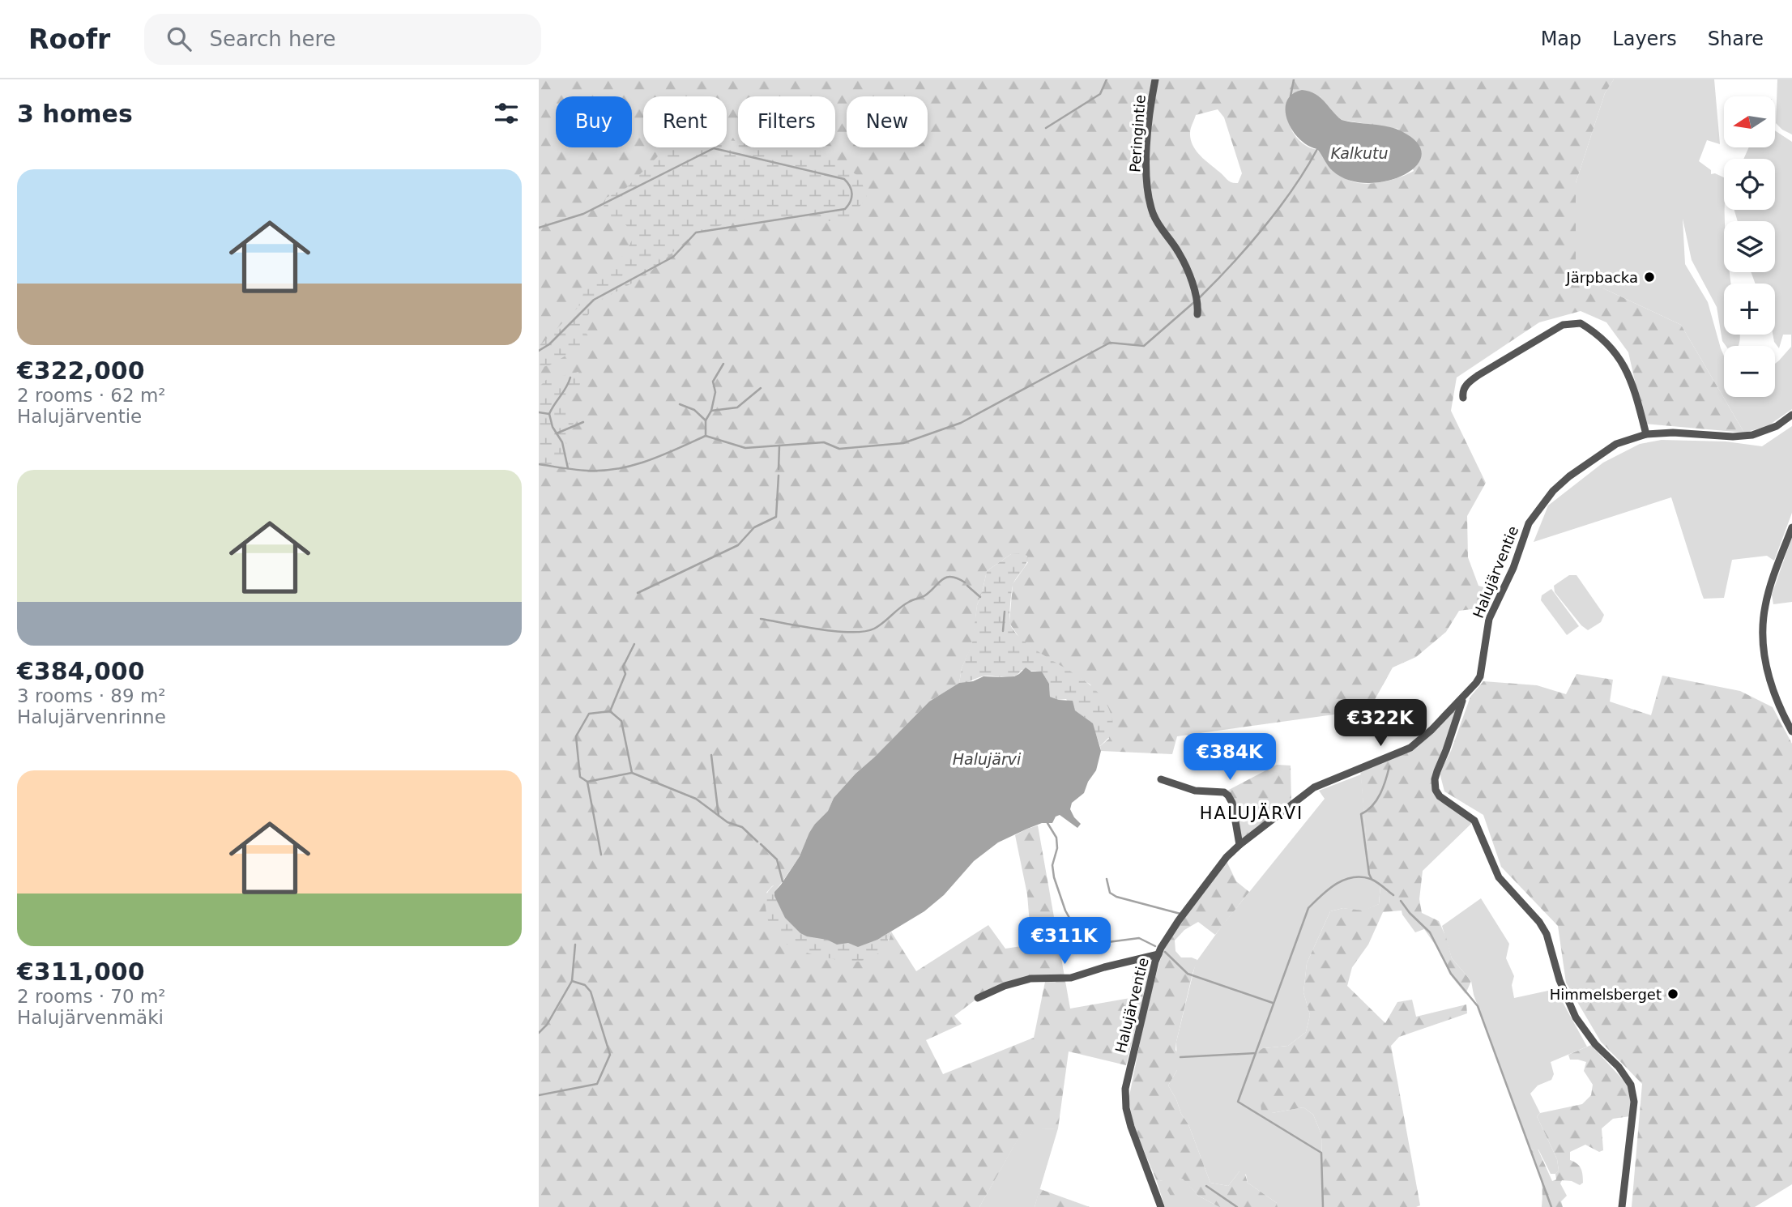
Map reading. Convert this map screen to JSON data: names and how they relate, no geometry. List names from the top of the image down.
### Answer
{
  "streets": {
    "street": ["Peringintie", "Halujärventie"]
  },
  "districts": ["HALUJÄRVI"],
  "water": ["Kalkutu", "Halujärvi"],
  "places": ["Järpbacka", "Himmelsberget"],
  "north": "left",
  "page": {
    "header": "Roofr",
    "search": "Search here",
    "nav": ["Map", "Layers", "Share"],
    "heading": "3 homes",
    "map_buttons": ["+", "−"],
    "chip": [
      "Buy",
      "Rent",
      "Filters",
      "New"
    ],
    "list": [
      {
        "name": "€322,000",
        "note": "2 rooms · 62 m² · Halujärventie"
      },
      {
        "name": "€384,000",
        "note": "3 rooms · 89 m² · Halujärvenrinne"
      },
      {
        "name": "€311,000",
        "note": "2 rooms · 70 m² · Halujärvenmäki"
      }
    ],
    "price": ["€322K", "€384K", "€311K"]
  }
}
